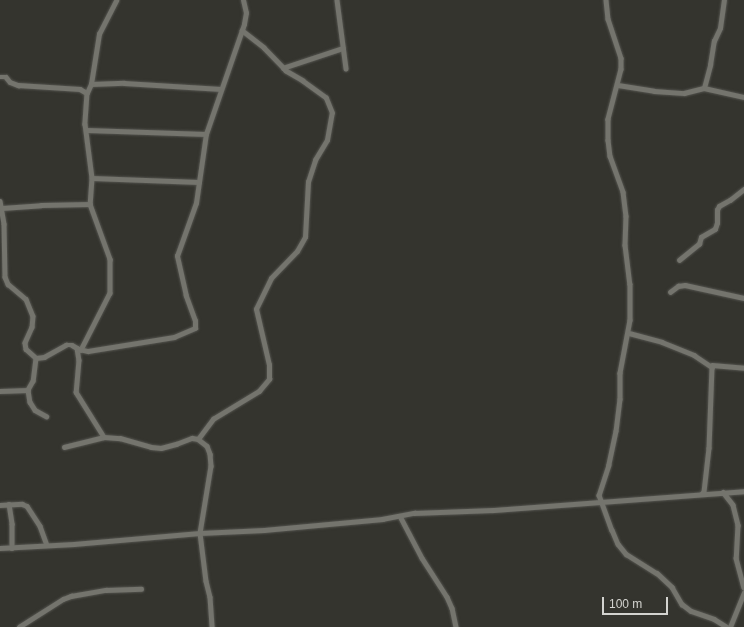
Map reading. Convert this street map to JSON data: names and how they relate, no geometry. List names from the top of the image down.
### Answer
{
  "scale_bar": "100 m"
}
